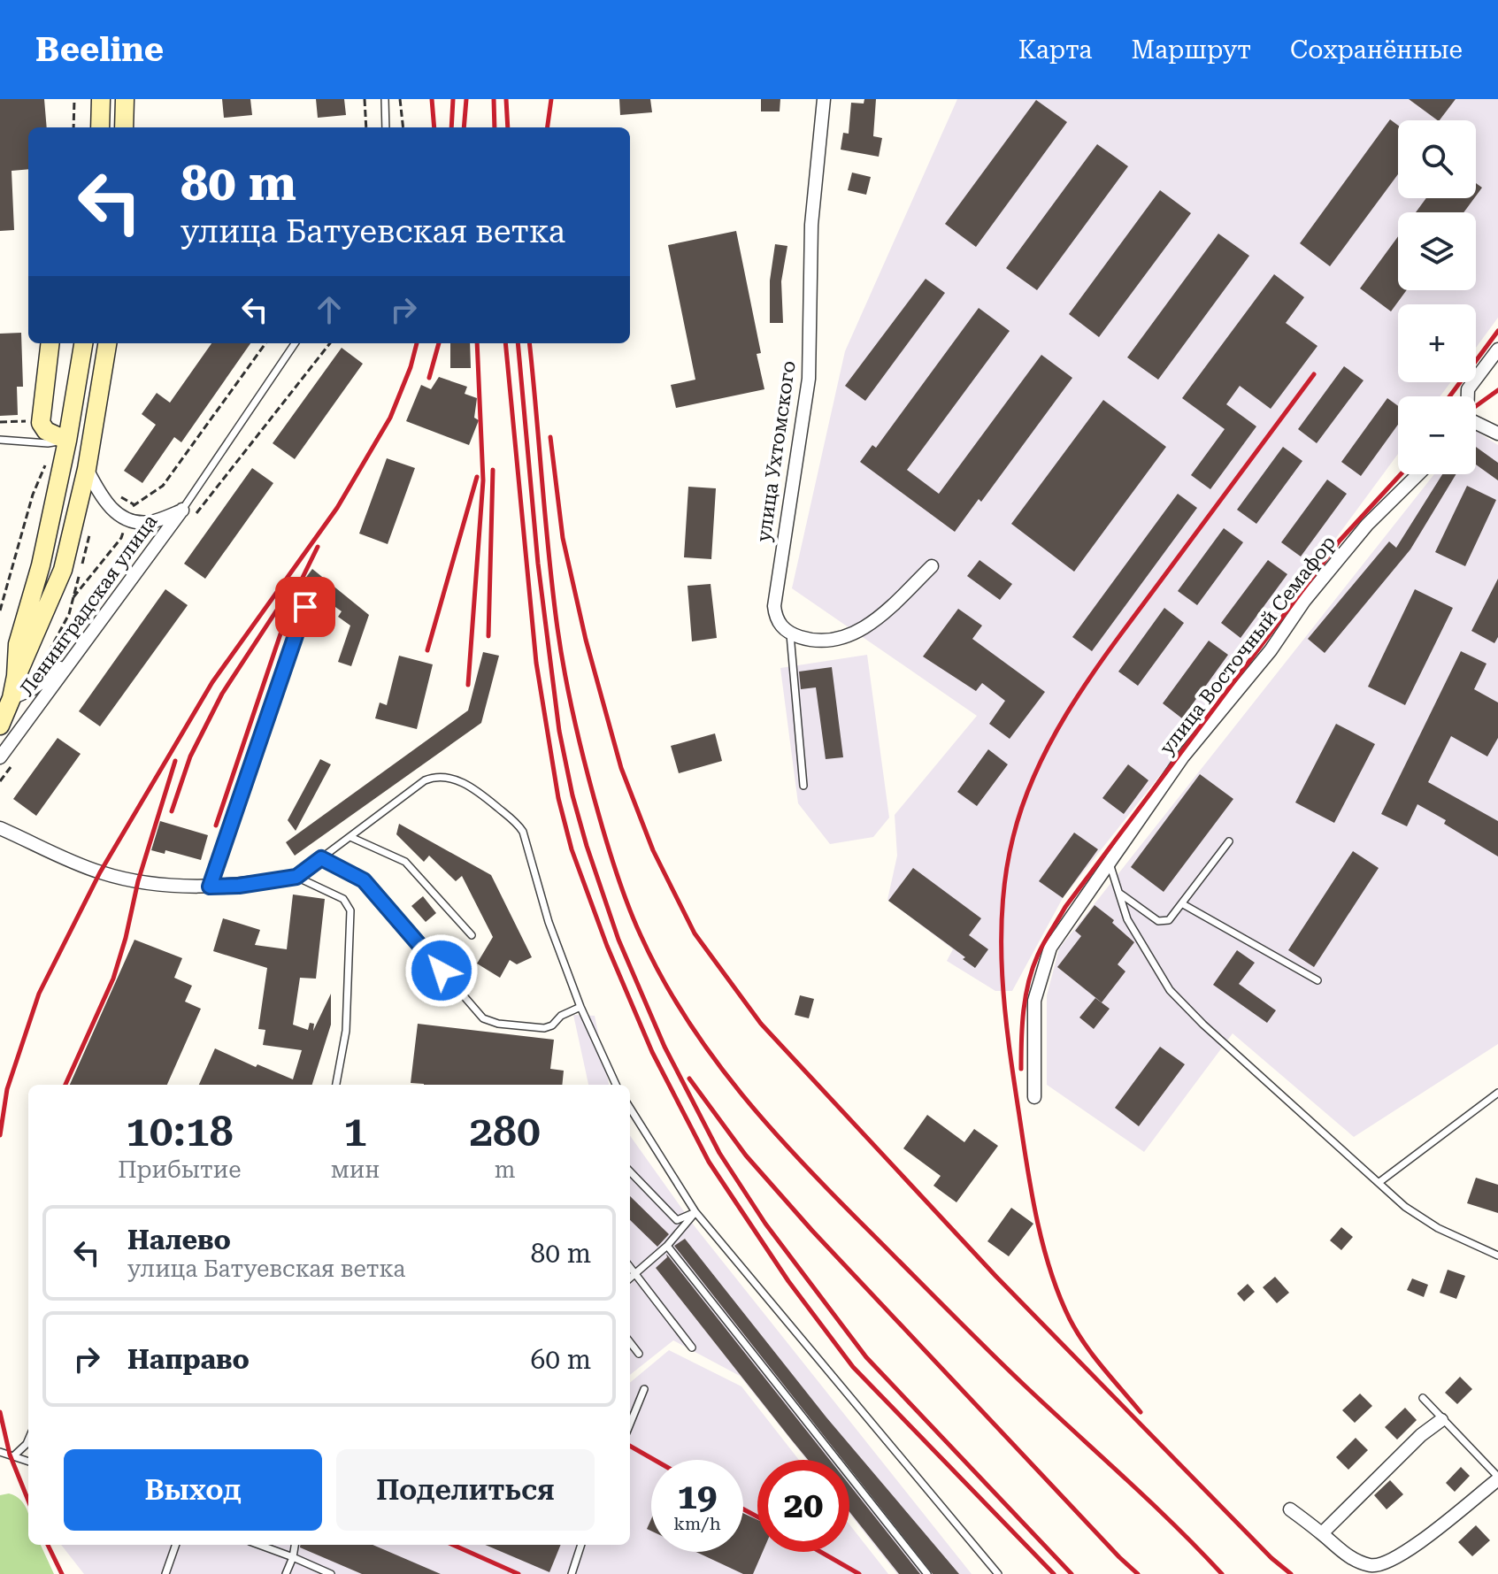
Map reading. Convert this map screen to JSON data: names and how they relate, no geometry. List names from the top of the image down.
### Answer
{
  "streets": {
    "street": ["улица Ухтомского", "Ленинградская улица", "улица Восточный Семафор"]
  },
  "page": {
    "header": "Beeline",
    "nav": ["Карта", "Маршрут", "Сохранённые"],
    "map_buttons": ["+", "−"],
    "turn": ["80 m", "улица Батуевская ветка"],
    "eta": [
      "10:18",
      "Прибытие",
      "1",
      "мин",
      "280",
      "m"
    ],
    "list": [
      {
        "name": "Налево",
        "note": "улица Батуевская ветка",
        "value": "80 m"
      },
      {
        "name": "Направо",
        "value": "60 m"
      }
    ],
    "buttons": ["Выход", "Поделиться"],
    "speed": "19 km/h",
    "limit": "20"
  }
}
